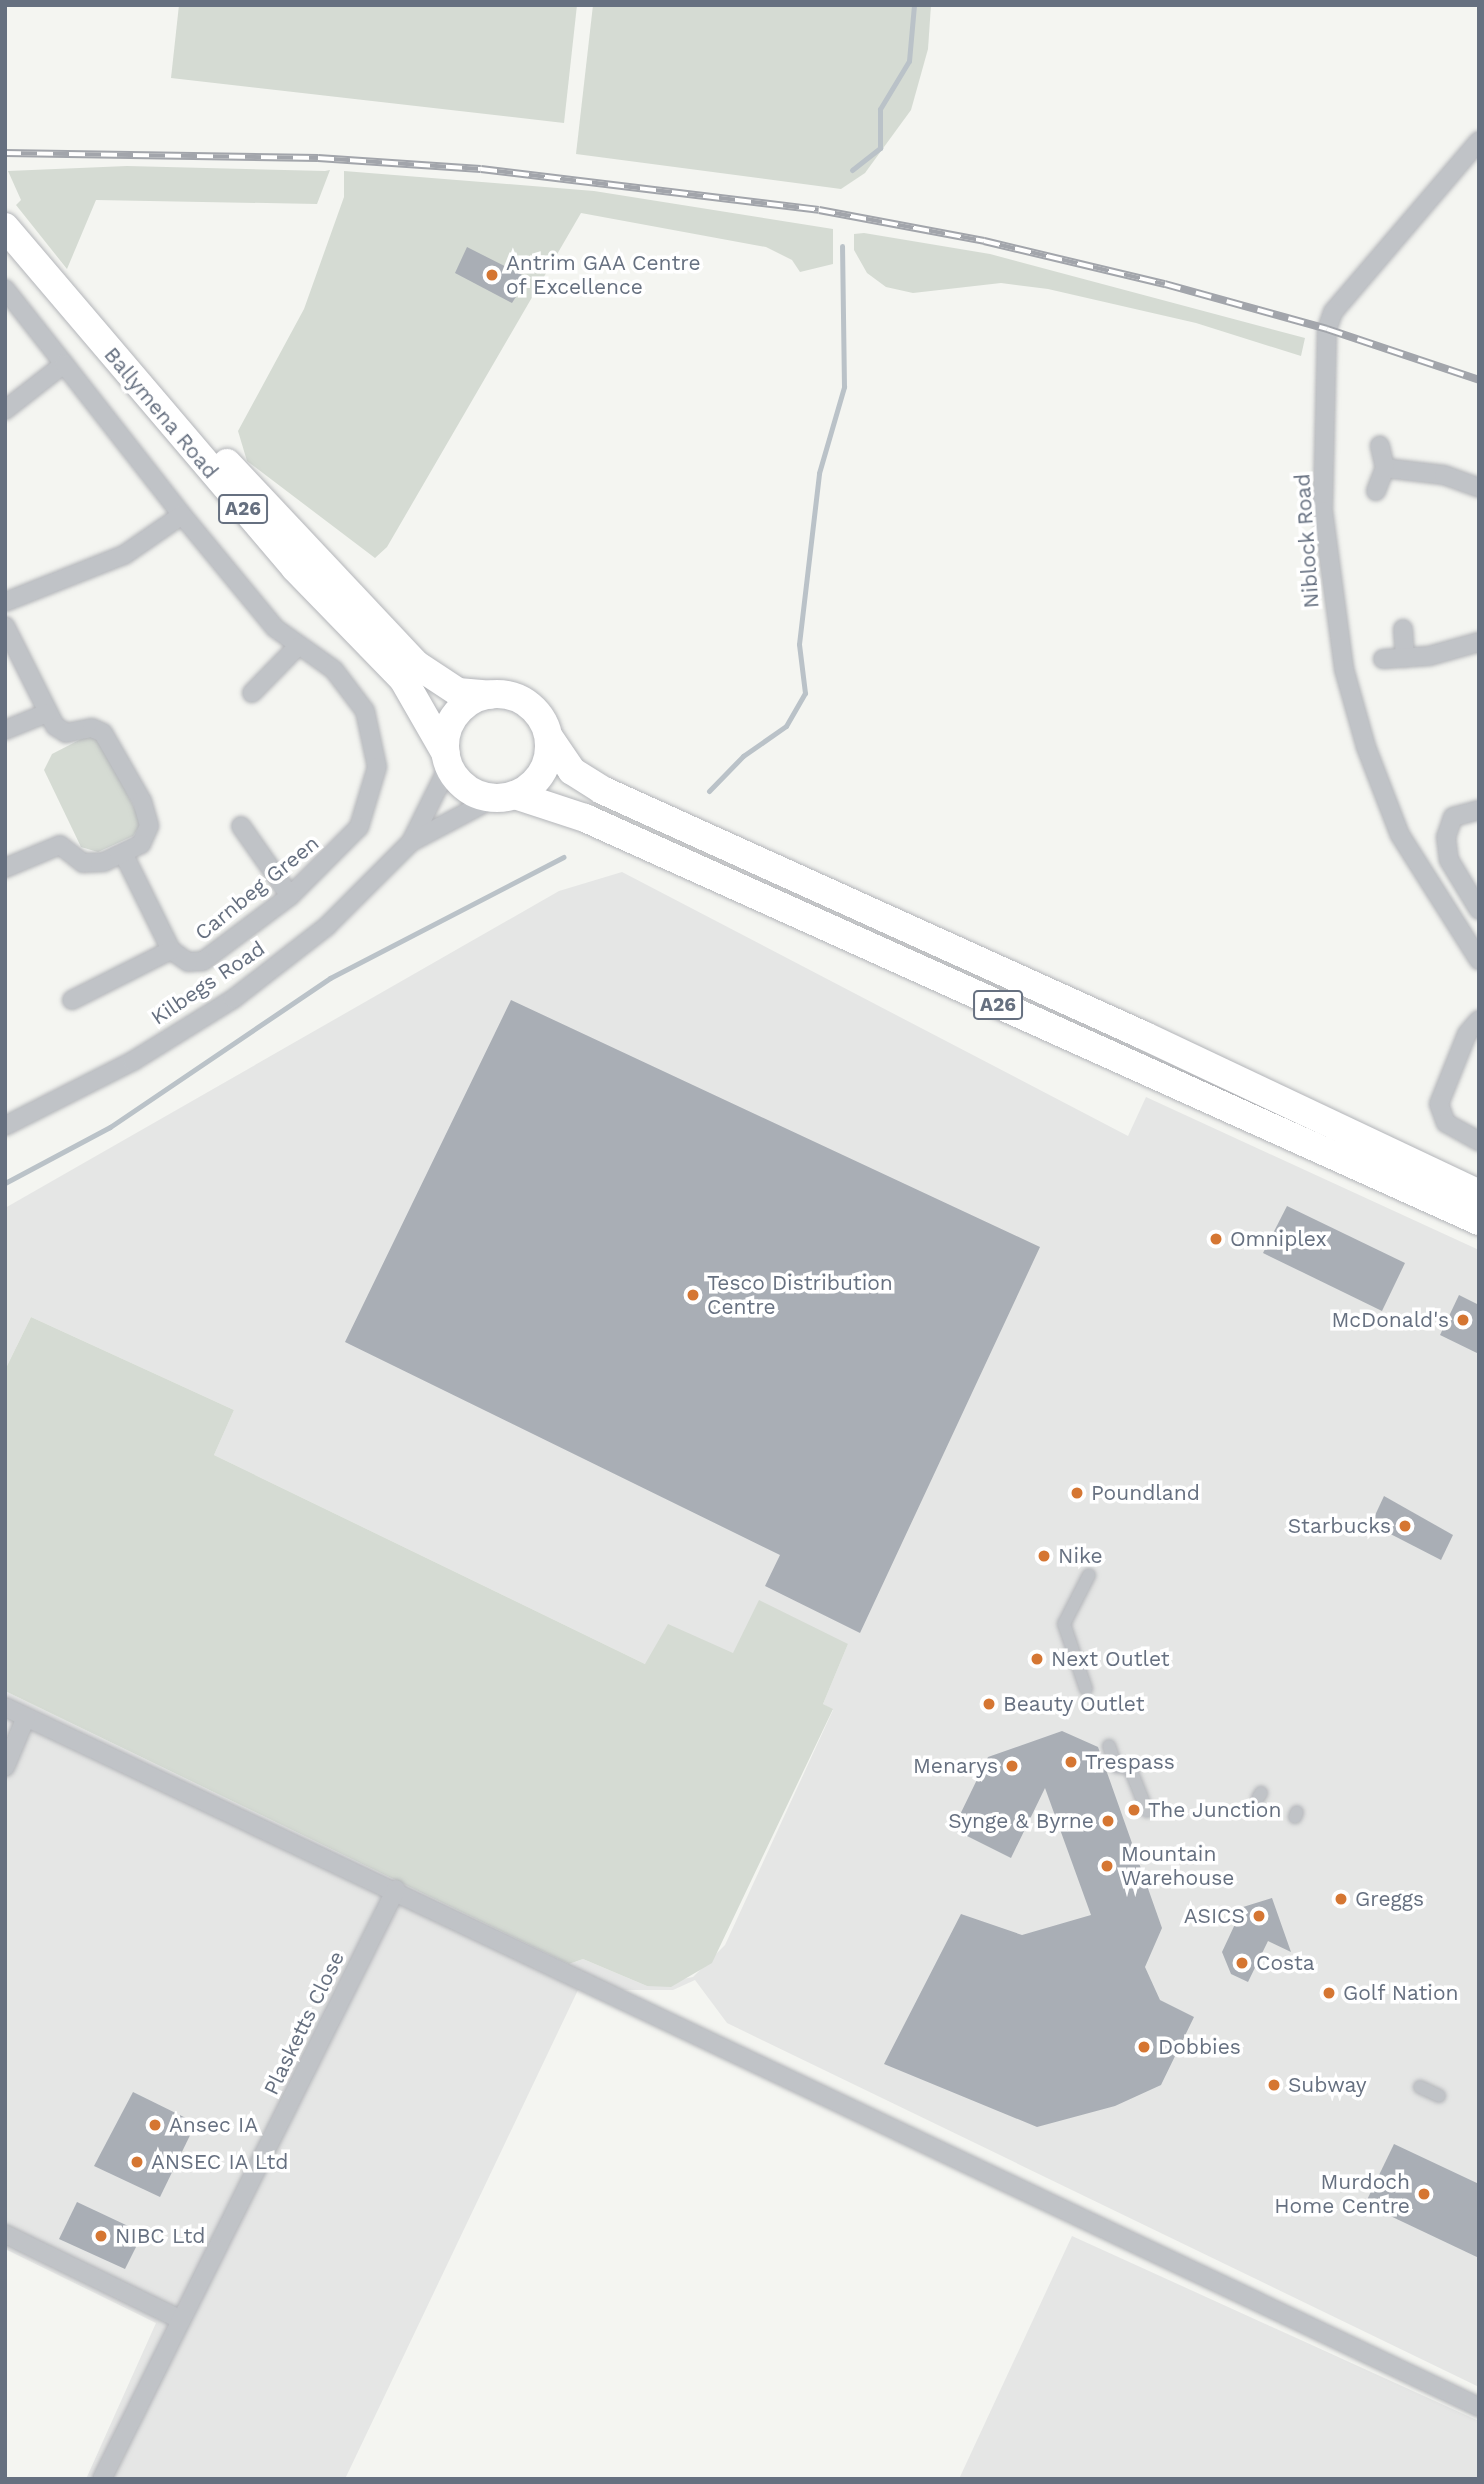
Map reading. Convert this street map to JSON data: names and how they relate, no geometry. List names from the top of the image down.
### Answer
{
  "streets": {
    "highway": ["Ballymena Road", "A26"],
    "street": [
      "Niblock Road",
      "Carnbeg Green",
      "Kilbegs Road",
      "Plasketts Close"
    ]
  },
  "crossings": [
    ["Ballymena Road", "A26"],
    ["Ballymena Road", "Kilbegs Road"],
    ["A26", "Kilbegs Road"]
  ],
  "places": [
    "Antrim GAA Centre of Excellence",
    "Omniplex",
    "Tesco Distribution Centre",
    "McDonald's",
    "Poundland",
    "Starbucks",
    "Nike",
    "Next Outlet",
    "Beauty Outlet",
    "Trespass",
    "Menarys",
    "The Junction",
    "Synge & Byrne",
    "Mountain Warehouse",
    "Greggs",
    "ASICS",
    "Costa",
    "Golf Nation",
    "Dobbies",
    "Subway",
    "Ansec IA",
    "ANSEC IA Ltd",
    "Murdoch Home Centre",
    "NIBC Ltd"
  ]
}
